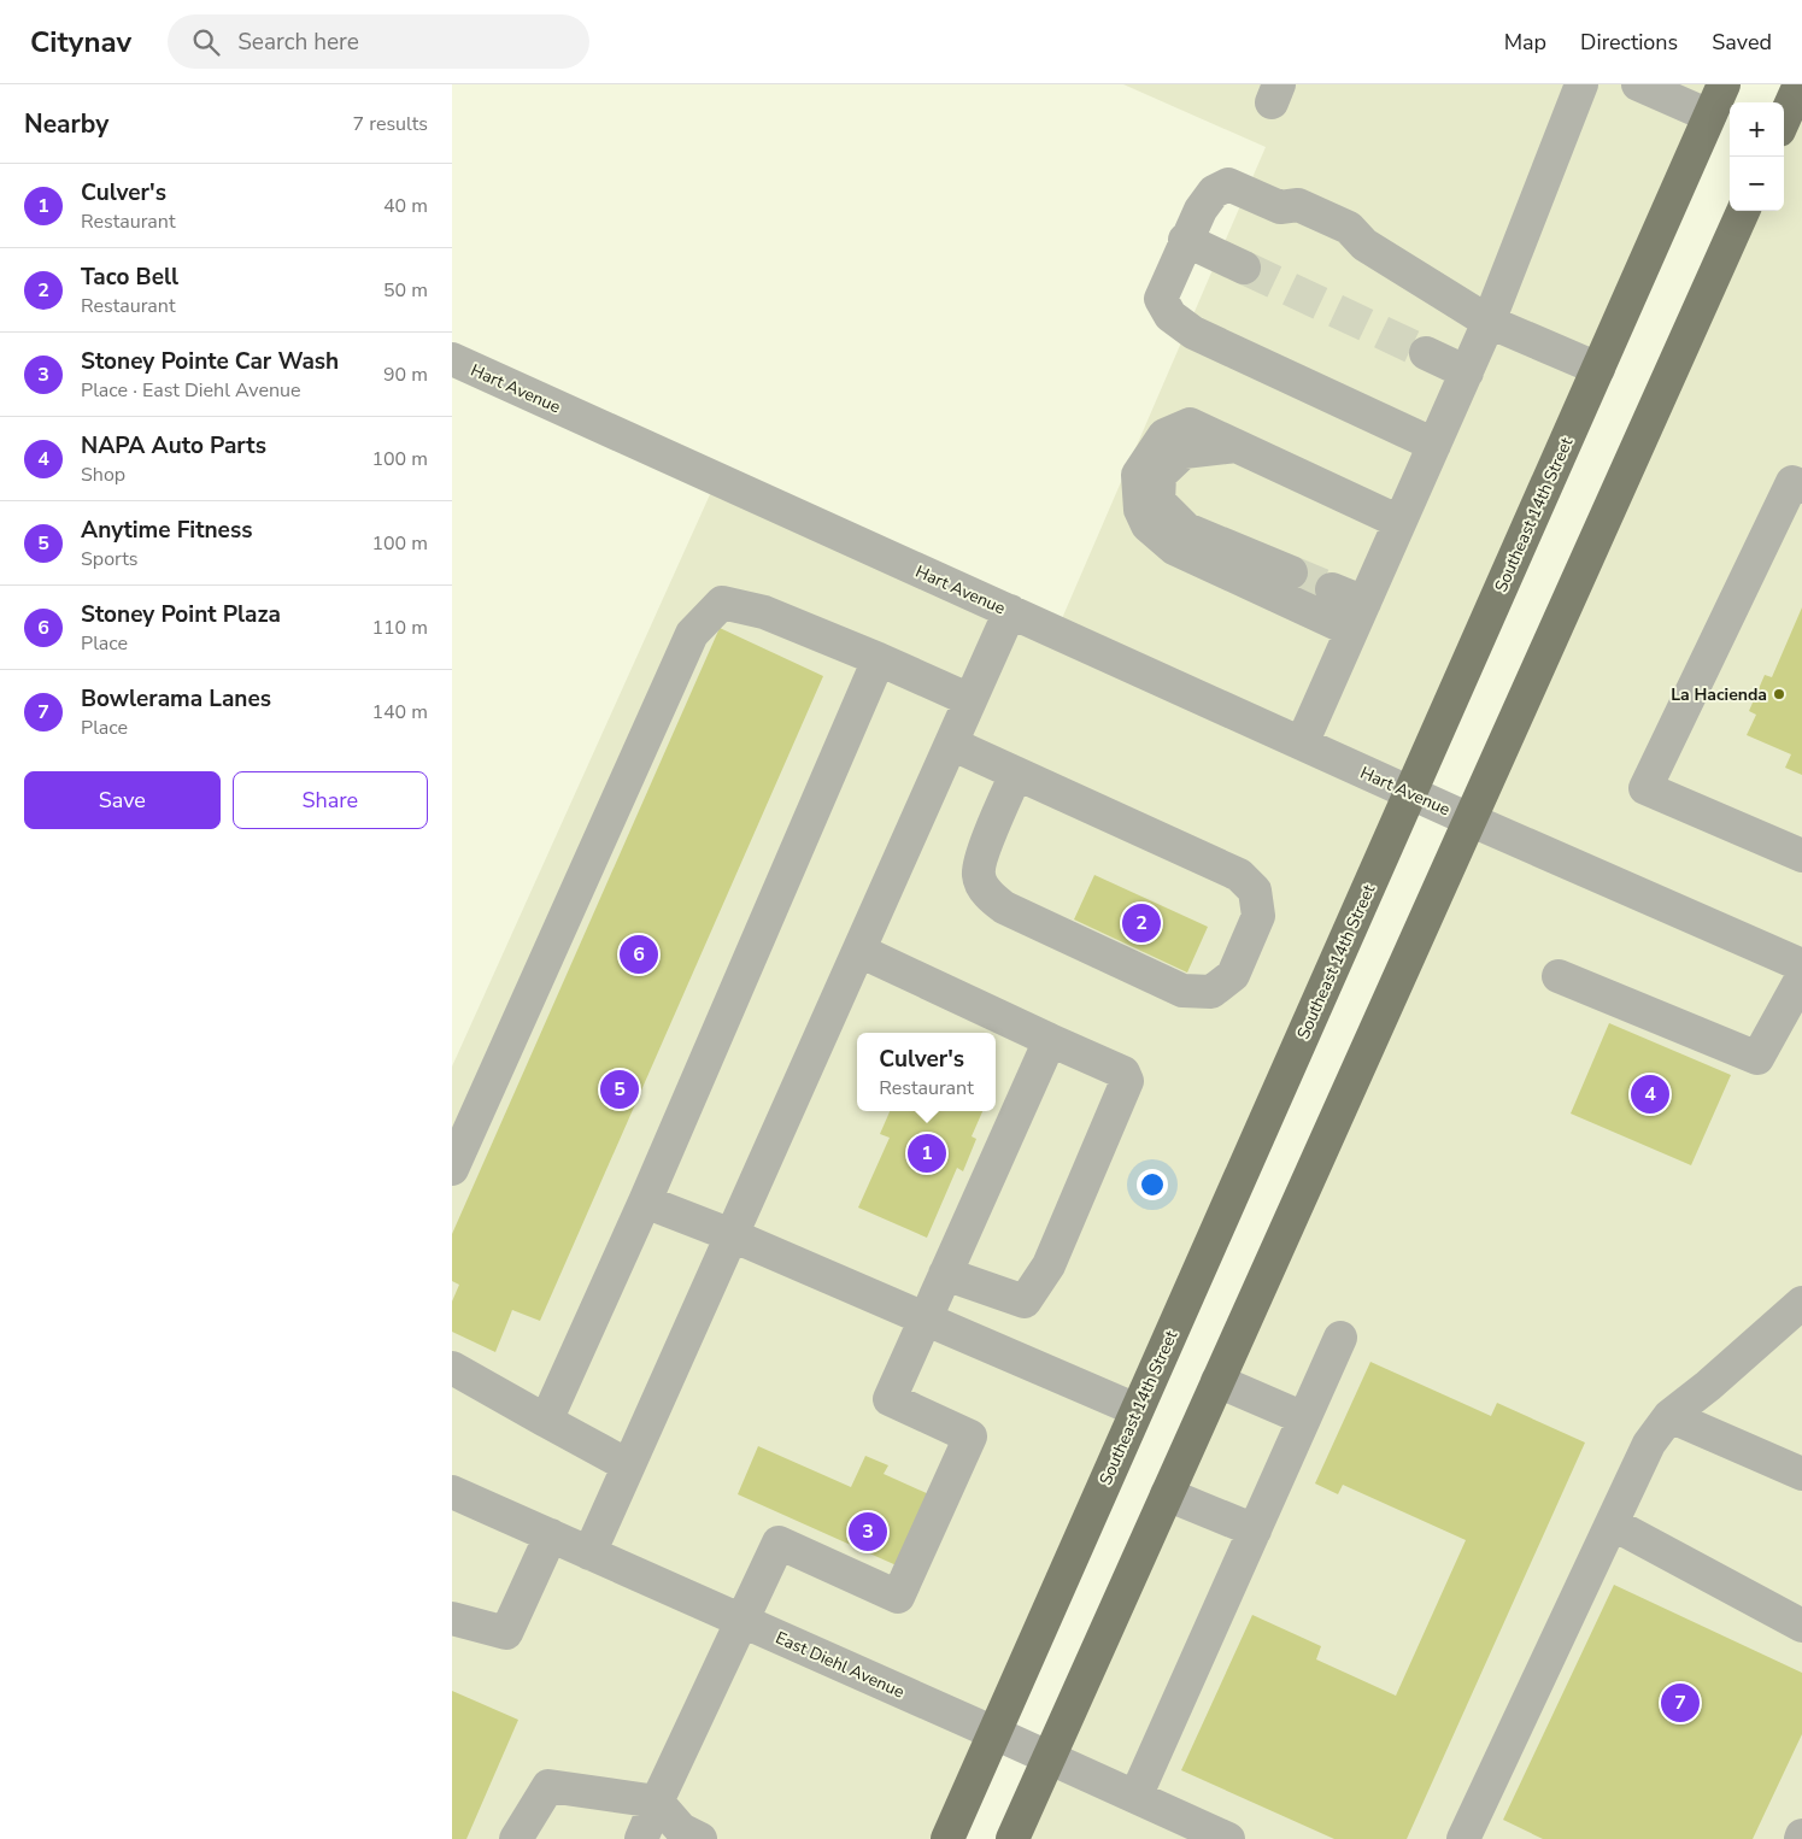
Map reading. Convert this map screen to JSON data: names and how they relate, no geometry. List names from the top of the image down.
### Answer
{
  "streets": {
    "main road": ["Southeast 14th Street"],
    "street": ["Hart Avenue", "East Diehl Avenue"]
  },
  "crossings": [
    ["Hart Avenue", "Southeast 14th Street"],
    ["Southeast 14th Street", "East Diehl Avenue"]
  ],
  "places": ["La Hacienda"],
  "page": {
    "header": "Citynav",
    "search": "Search here",
    "nav": ["Map", "Directions", "Saved"],
    "heading": ["Nearby", "7 results"],
    "map_buttons": ["+", "−"],
    "list": [
      {
        "mark": "1",
        "name": "Culver's",
        "note": "Restaurant",
        "value": "40 m"
      },
      {
        "mark": "2",
        "name": "Taco Bell",
        "note": "Restaurant",
        "value": "50 m"
      },
      {
        "mark": "3",
        "name": "Stoney Pointe Car Wash",
        "note": "Place · East Diehl Avenue",
        "value": "90 m"
      },
      {
        "mark": "4",
        "name": "NAPA Auto Parts",
        "note": "Shop",
        "value": "100 m"
      },
      {
        "mark": "5",
        "name": "Anytime Fitness",
        "note": "Sports",
        "value": "100 m"
      },
      {
        "mark": "6",
        "name": "Stoney Point Plaza",
        "note": "Place",
        "value": "110 m"
      },
      {
        "mark": "7",
        "name": "Bowlerama Lanes",
        "note": "Place",
        "value": "140 m"
      }
    ],
    "buttons": ["Save", "Share"],
    "pins": [
      "2",
      "6",
      "5",
      "4",
      "1",
      "3",
      "7"
    ],
    "popup": ["Culver's", "Restaurant"]
  }
}
